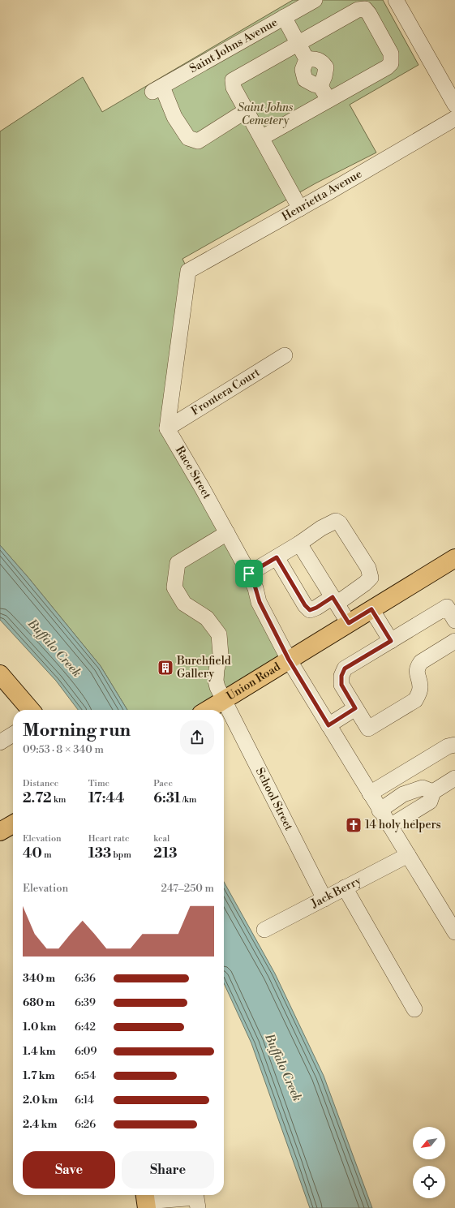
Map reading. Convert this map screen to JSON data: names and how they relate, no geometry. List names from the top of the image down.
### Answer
{
  "streets": {
    "main road": ["Union Road"],
    "street": [
      "Saint Johns Avenue",
      "Henrietta Avenue",
      "Frontera Court",
      "Race Street",
      "School Street",
      "Jack Berry"
    ]
  },
  "crossings": [
    ["Henrietta Avenue", "Frontera Court"],
    ["Henrietta Avenue", "Race Street"],
    ["Frontera Court", "Race Street"],
    ["Race Street", "Union Road"],
    ["Race Street", "School Street"],
    ["Race Street", "Jack Berry"],
    ["Union Road", "School Street"],
    ["School Street", "Jack Berry"]
  ],
  "water": ["Buffalo Creek"],
  "parks": ["Saint Johns Cemetery"],
  "places": {
    "building": ["Burchfield Gallery"],
    "church": ["14 holy helpers"]
  },
  "north": "bottom left",
  "page": {
    "heading": ["Morning run", "09:53 · 8 × 340 m"],
    "stats": [
      ["Distance", "2.72 km"],
      ["Time", "17:44"],
      ["Pace", "6:31 /km"],
      ["Elevation", "40 m"],
      ["Heart rate", "133 bpm"],
      ["kcal", "213"]
    ],
    "chart": ["Elevation", "247–250 m"],
    "list": [
      {
        "name": "340 m",
        "note": "6:36"
      },
      {
        "name": "680 m",
        "note": "6:39"
      },
      {
        "name": "1.0 km",
        "note": "6:42"
      },
      {
        "name": "1.4 km",
        "note": "6:09"
      },
      {
        "name": "1.7 km",
        "note": "6:54"
      },
      {
        "name": "2.0 km",
        "note": "6:14"
      },
      {
        "name": "2.4 km",
        "note": "6:26"
      }
    ],
    "buttons": ["Save", "Share"]
  }
}
